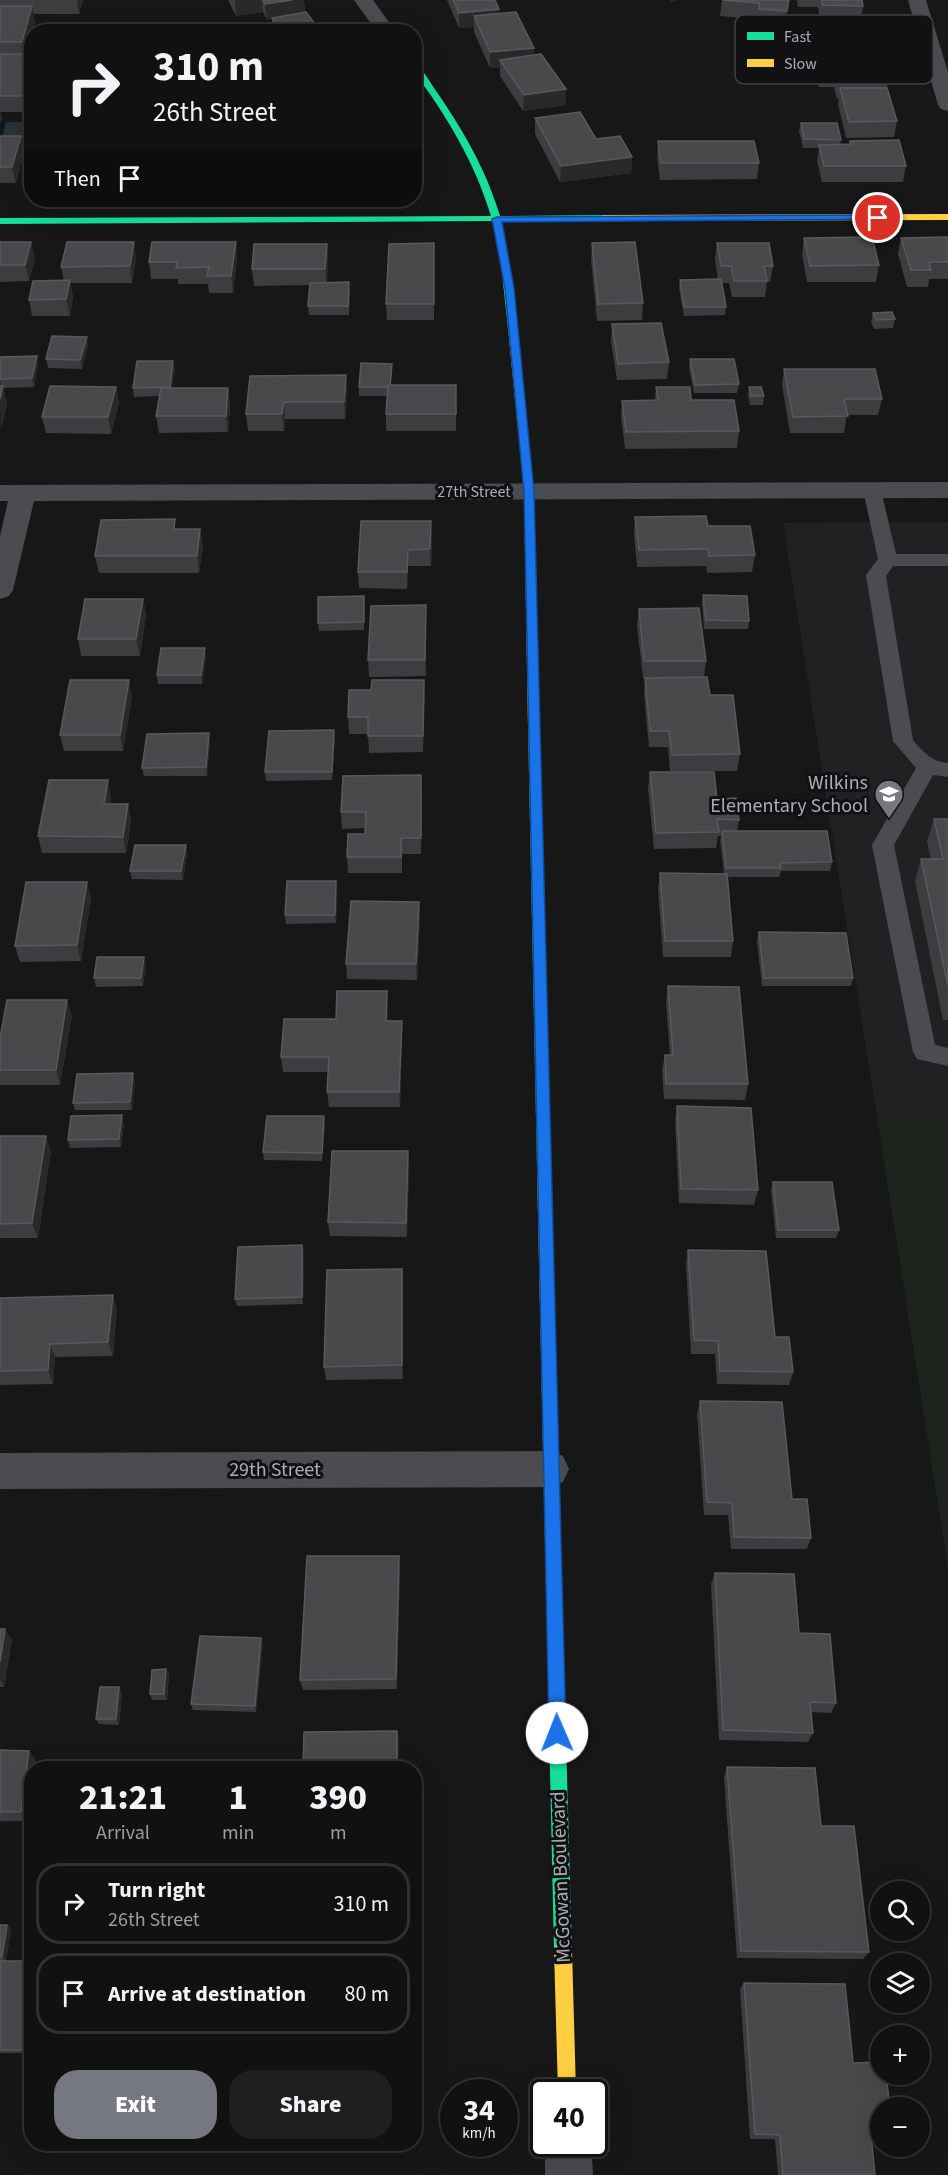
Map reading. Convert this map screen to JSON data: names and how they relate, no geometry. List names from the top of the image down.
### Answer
{
  "streets": {
    "street": ["27th Street", "29th Street", "McGowan Boulevard"]
  },
  "crossings": [
    ["27th Street", "McGowan Boulevard"],
    ["29th Street", "McGowan Boulevard"]
  ],
  "places": {
    "school or university": ["Wilkins Elementary School"]
  },
  "legend": ["Fast", "Slow"],
  "page": {
    "turn": ["310 m", "26th Street"],
    "then": "Then",
    "eta": [
      "21:21",
      "Arrival",
      "1",
      "min",
      "390",
      "m"
    ],
    "list": [
      {
        "name": "Turn right",
        "note": "26th Street",
        "value": "310 m"
      },
      {
        "name": "Arrive at destination",
        "value": "80 m"
      }
    ],
    "map_buttons": ["+", "−"],
    "buttons": ["Exit", "Share"],
    "speed": "34 km/h",
    "limit": "40"
  }
}
